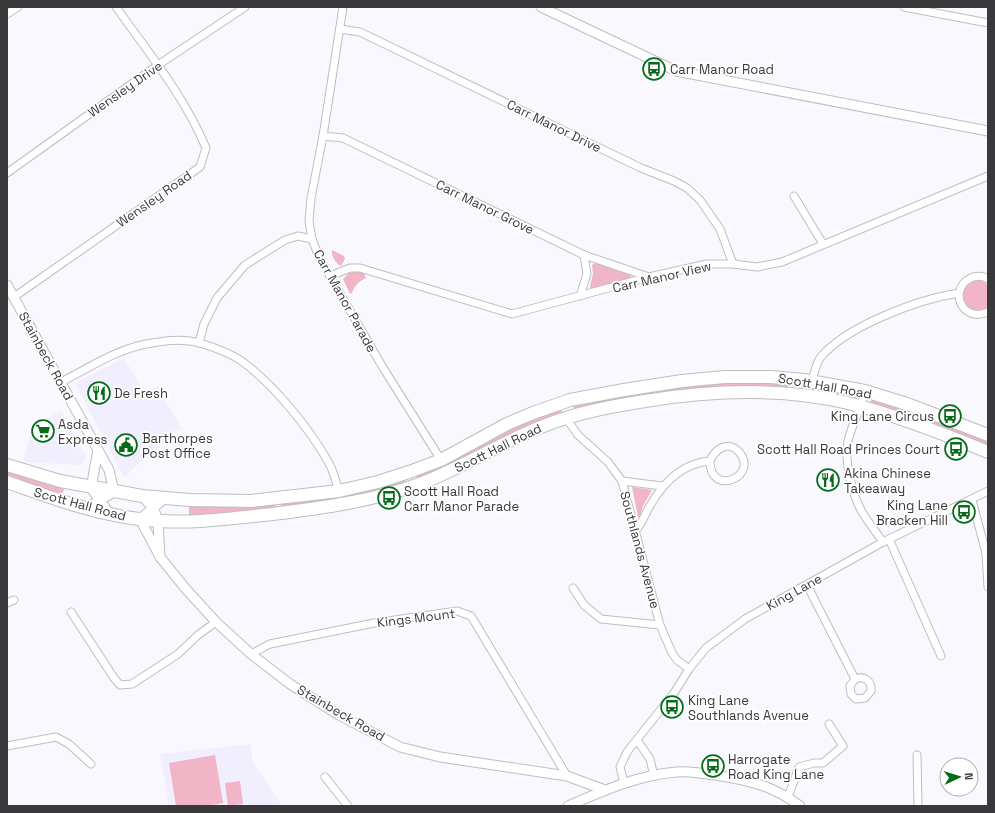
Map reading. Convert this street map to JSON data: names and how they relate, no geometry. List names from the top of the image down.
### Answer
{
  "streets": {
    "highway": ["Scott Hall Road"],
    "street": [
      "Wensley Drive",
      "Carr Manor Drive",
      "Wensley Road",
      "Carr Manor Grove",
      "Carr Manor View",
      "Carr Manor Parade",
      "Stainbeck Road",
      "Southlands Avenue",
      "King Lane",
      "Kings Mount"
    ]
  },
  "crossings": [
    ["Wensley Drive", "Wensley Road"],
    ["Carr Manor Drive", "Carr Manor View"],
    ["Carr Manor Drive", "Carr Manor Parade"],
    ["Wensley Road", "Stainbeck Road"],
    ["Carr Manor Grove", "Carr Manor View"],
    ["Carr Manor Grove", "Carr Manor Parade"],
    ["Carr Manor View", "Carr Manor Parade"],
    ["Carr Manor Parade", "Scott Hall Road"],
    ["Stainbeck Road", "Scott Hall Road"],
    ["Stainbeck Road", "Kings Mount"],
    ["Scott Hall Road", "Southlands Avenue"],
    ["Southlands Avenue", "King Lane"]
  ],
  "places": {
    "bus stop": [
      "Carr Manor Road",
      "King Lane Circus",
      "Scott Hall Road Princes Court",
      "Scott Hall Road Carr Manor Parade",
      "King Lane Bracken Hill",
      "King Lane Southlands Avenue",
      "Harrogate Road King Lane"
    ],
    "restaurant": ["De Fresh", "Akina Chinese Takeaway"],
    "supermarket": ["Asda Express"],
    "public building": ["Barthorpes Post Office"]
  },
  "north": "right"
}
